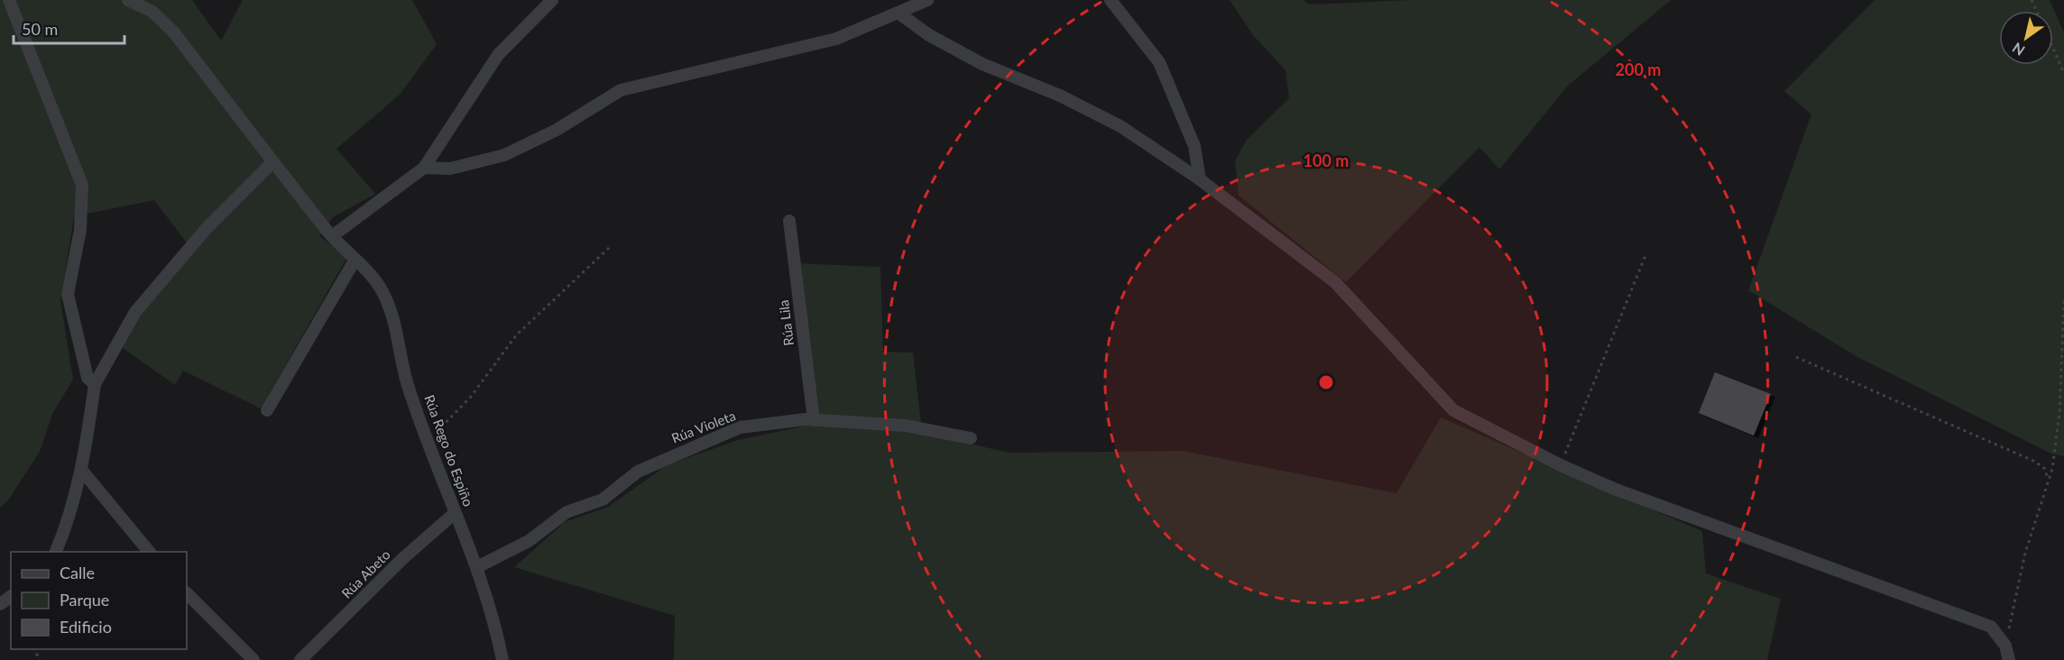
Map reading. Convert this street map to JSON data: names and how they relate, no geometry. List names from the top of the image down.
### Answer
{
  "streets": {
    "street": [
      "Rúa Lila",
      "Rúa Violeta",
      "Rúa Rego do Espiño",
      "Rúa Abeto"
    ]
  },
  "crossings": [
    ["Rúa Lila", "Rúa Violeta"],
    ["Rúa Violeta", "Rúa Rego do Espiño"],
    ["Rúa Rego do Espiño", "Rúa Abeto"]
  ],
  "legend": ["Calle", "Parque", "Edificio"],
  "scale_bar": "50 m",
  "north": "bottom left",
  "rings": ["200 m", "100 m"]
}
